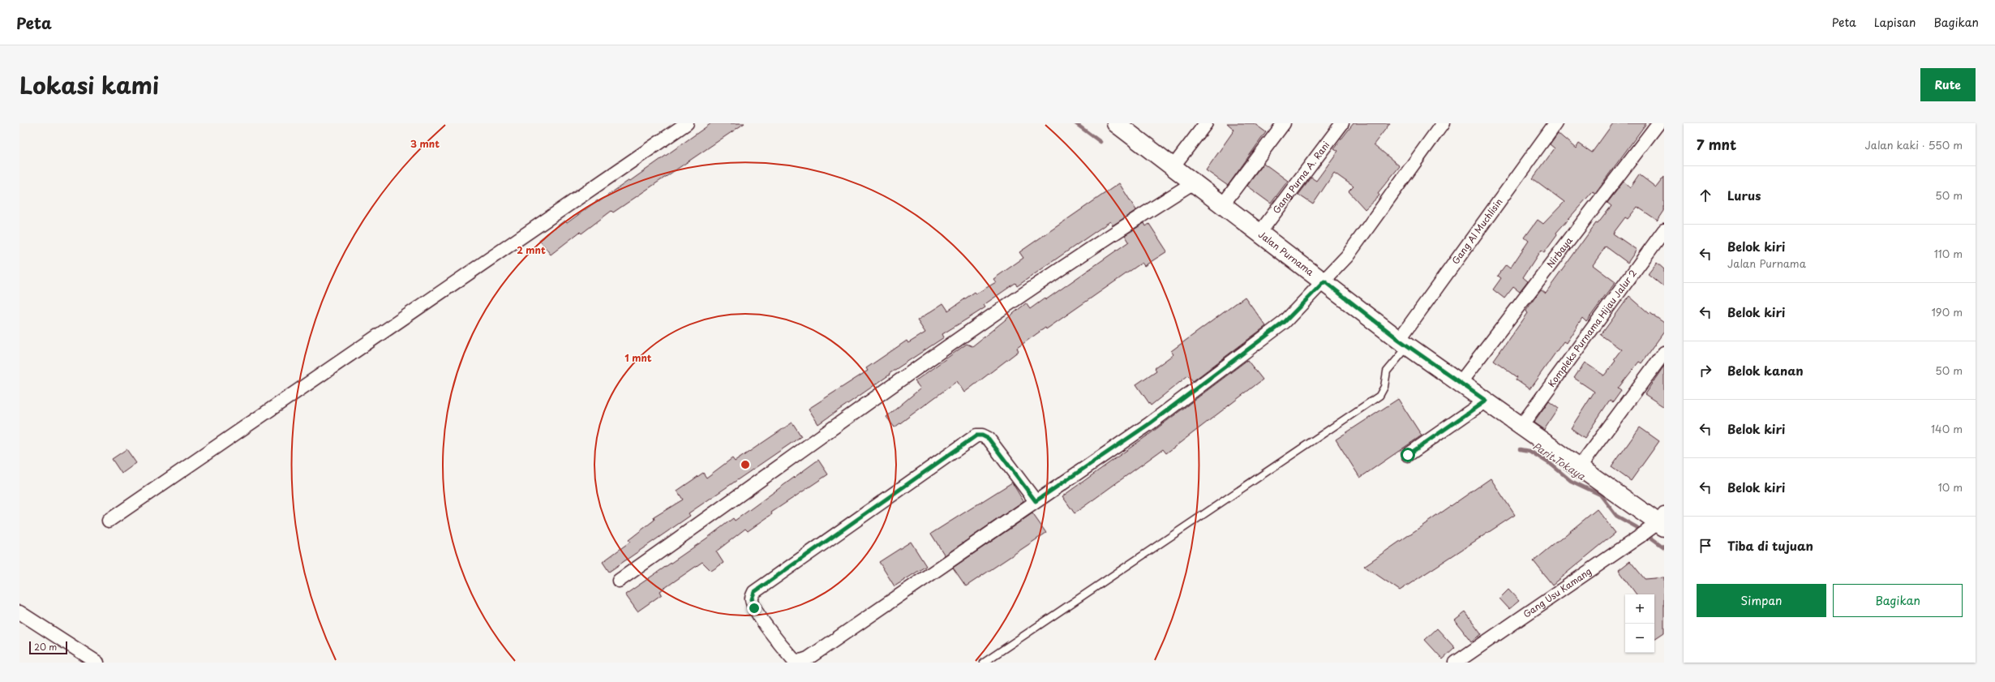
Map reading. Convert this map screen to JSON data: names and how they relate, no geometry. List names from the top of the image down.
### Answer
{
  "streets": {
    "street": [
      "Gang Purna A. Rani",
      "Gang Al Muchlisin",
      "Jalan Purnama",
      "Nirbaya",
      "Kompleks Purnama Hijau Jalur 2",
      "Gang Usu Kamang"
    ]
  },
  "crossings": [
    ["Gang Purna A. Rani", "Jalan Purnama"],
    ["Gang Al Muchlisin", "Jalan Purnama"],
    ["Jalan Purnama", "Nirbaya"],
    ["Jalan Purnama", "Kompleks Purnama Hijau Jalur 2"],
    ["Jalan Purnama", "Gang Usu Kamang"]
  ],
  "water": ["Parit Tokaya"],
  "scale_bar": "20 m",
  "page": {
    "header": "Peta",
    "nav": ["Peta", "Lapisan", "Bagikan"],
    "title": "Lokasi kami",
    "buttons": [
      "Rute",
      ["Simpan", "Bagikan"]
    ],
    "heading": ["7 mnt", "Jalan kaki · 550 m"],
    "list": [
      ["Lurus", "50 m"],
      ["Belok kiri", "Jalan Purnama", "110 m"],
      ["Belok kiri", "190 m"],
      ["Belok kanan", "50 m"],
      ["Belok kiri", "140 m"],
      ["Belok kiri", "10 m"],
      "Tiba di tujuan"
    ],
    "map_buttons": ["+", "−"],
    "scale": "20 m"
  },
  "rings": ["3 mnt", "2 mnt", "1 mnt"]
}
